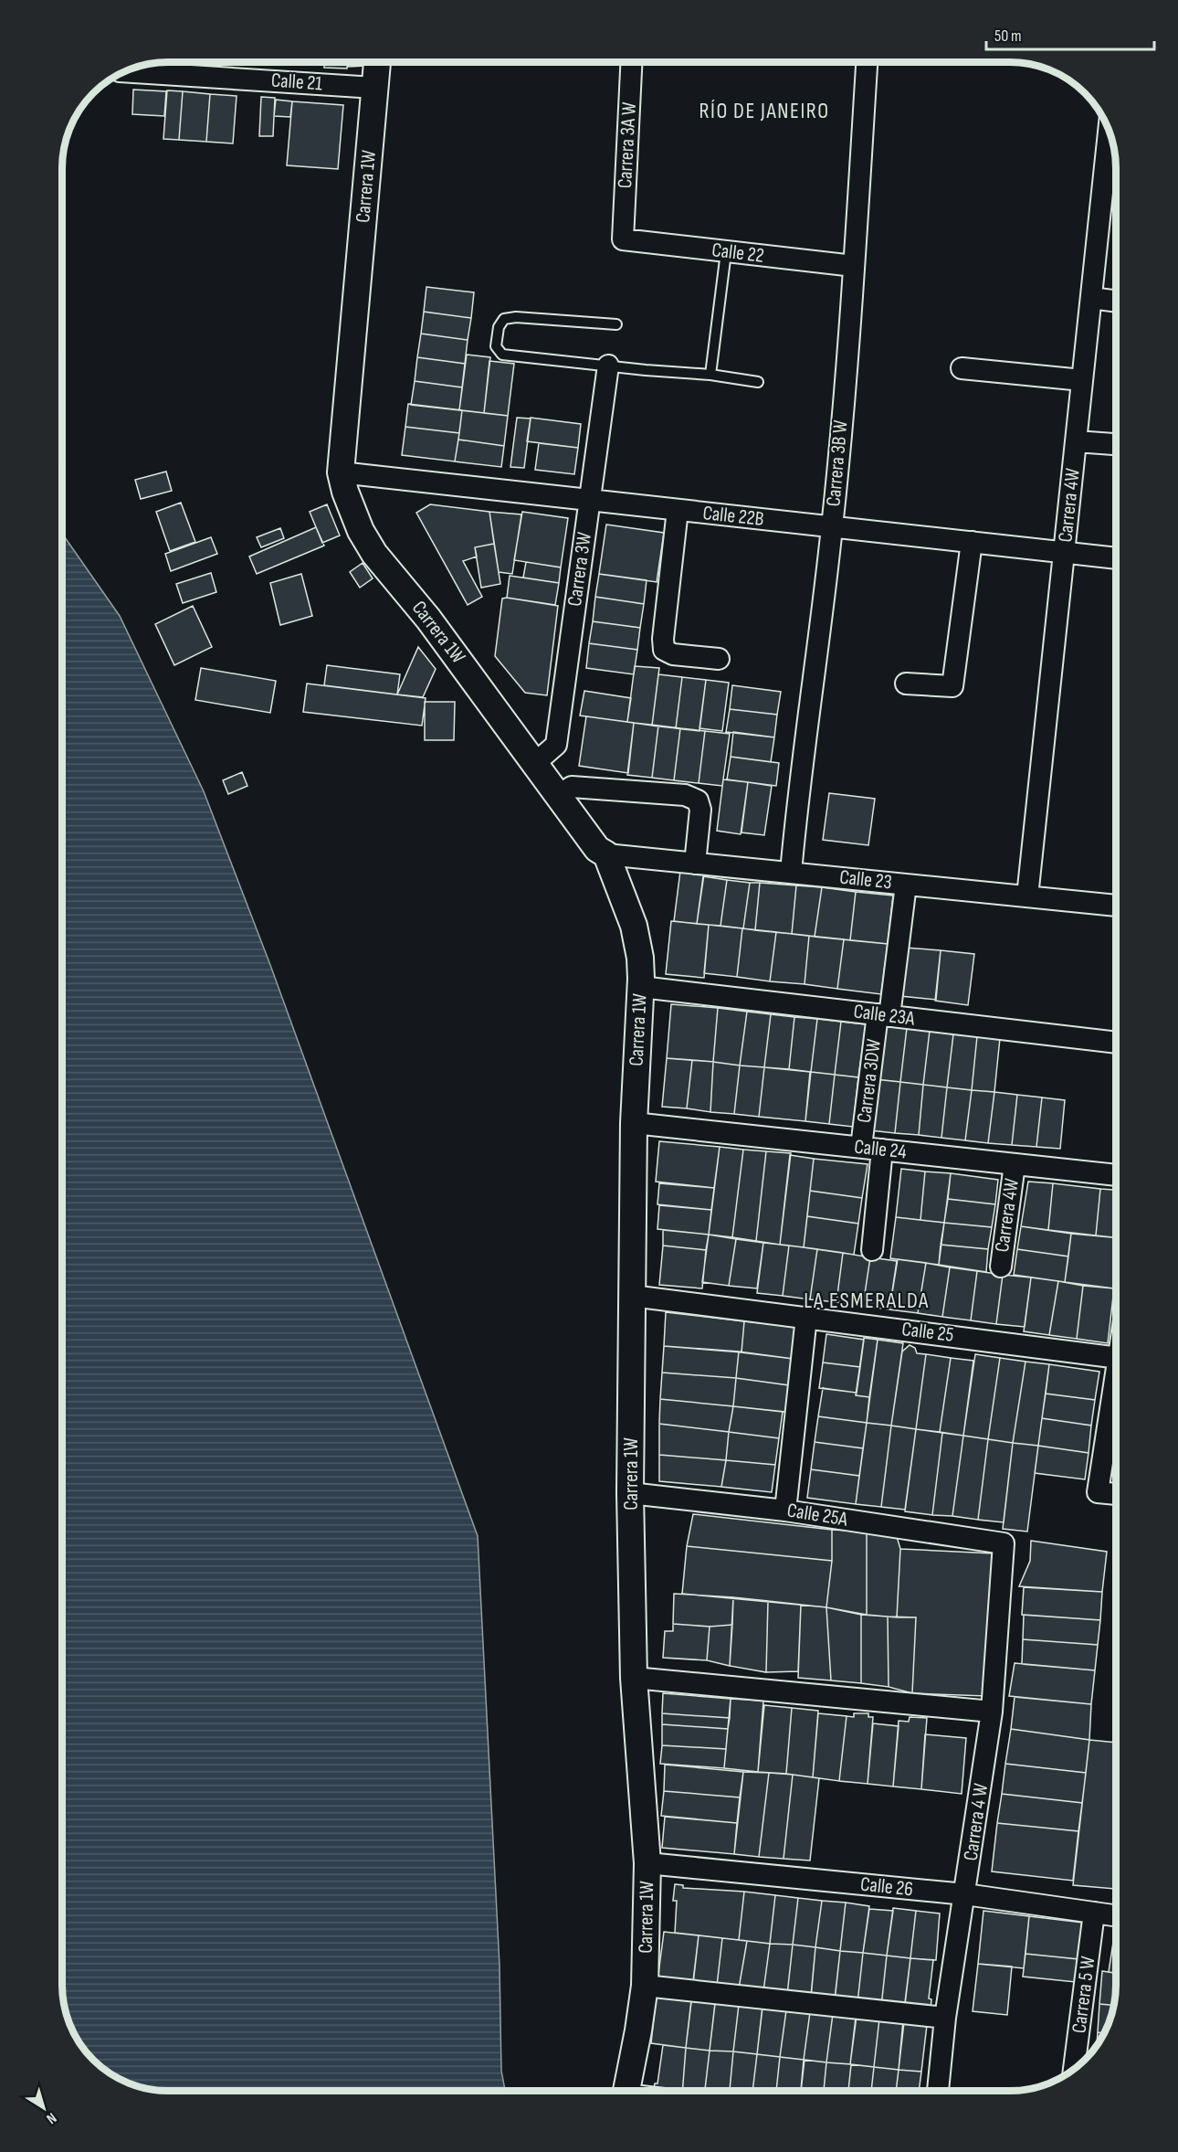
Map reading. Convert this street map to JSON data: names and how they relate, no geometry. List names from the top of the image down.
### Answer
{
  "streets": {
    "street": [
      "Calle 21",
      "Carrera 3A W",
      "Carrera 1W",
      "Calle 22",
      "Carrera 3B W",
      "Carrera 4W",
      "Calle 22B",
      "Carrera 3W",
      "Calle 23",
      "Calle 23A",
      "Carrera 3DW",
      "Calle 24",
      "Calle 25",
      "Calle 25A",
      "Carrera 4 W",
      "Calle 26",
      "Carrera 5 W"
    ]
  },
  "crossings": [
    ["Calle 21", "Carrera 1W"],
    ["Carrera 3A W", "Calle 22"],
    ["Carrera 1W", "Calle 22B"],
    ["Carrera 1W", "Carrera 3W"],
    ["Carrera 1W", "Calle 23"],
    ["Carrera 1W", "Calle 23A"],
    ["Carrera 1W", "Calle 24"],
    ["Carrera 1W", "Calle 25"],
    ["Carrera 1W", "Calle 25A"],
    ["Carrera 1W", "Calle 26"],
    ["Calle 22", "Carrera 3B W"],
    ["Carrera 3B W", "Calle 22B"],
    ["Carrera 3B W", "Calle 23"],
    ["Carrera 4W", "Calle 22B"],
    ["Carrera 4W", "Calle 23"],
    ["Carrera 4W", "Calle 24"],
    ["Calle 22B", "Carrera 3W"],
    ["Calle 23", "Carrera 3DW"],
    ["Calle 23A", "Carrera 3DW"],
    ["Carrera 3DW", "Calle 24"],
    ["Calle 25A", "Carrera 4 W"],
    ["Carrera 4 W", "Calle 26"],
    ["Calle 26", "Carrera 5 W"]
  ],
  "districts": ["RÍO DE JANEIRO", "LA ESMERALDA"],
  "scale_bar": "50 m",
  "north": "bottom right"
}
